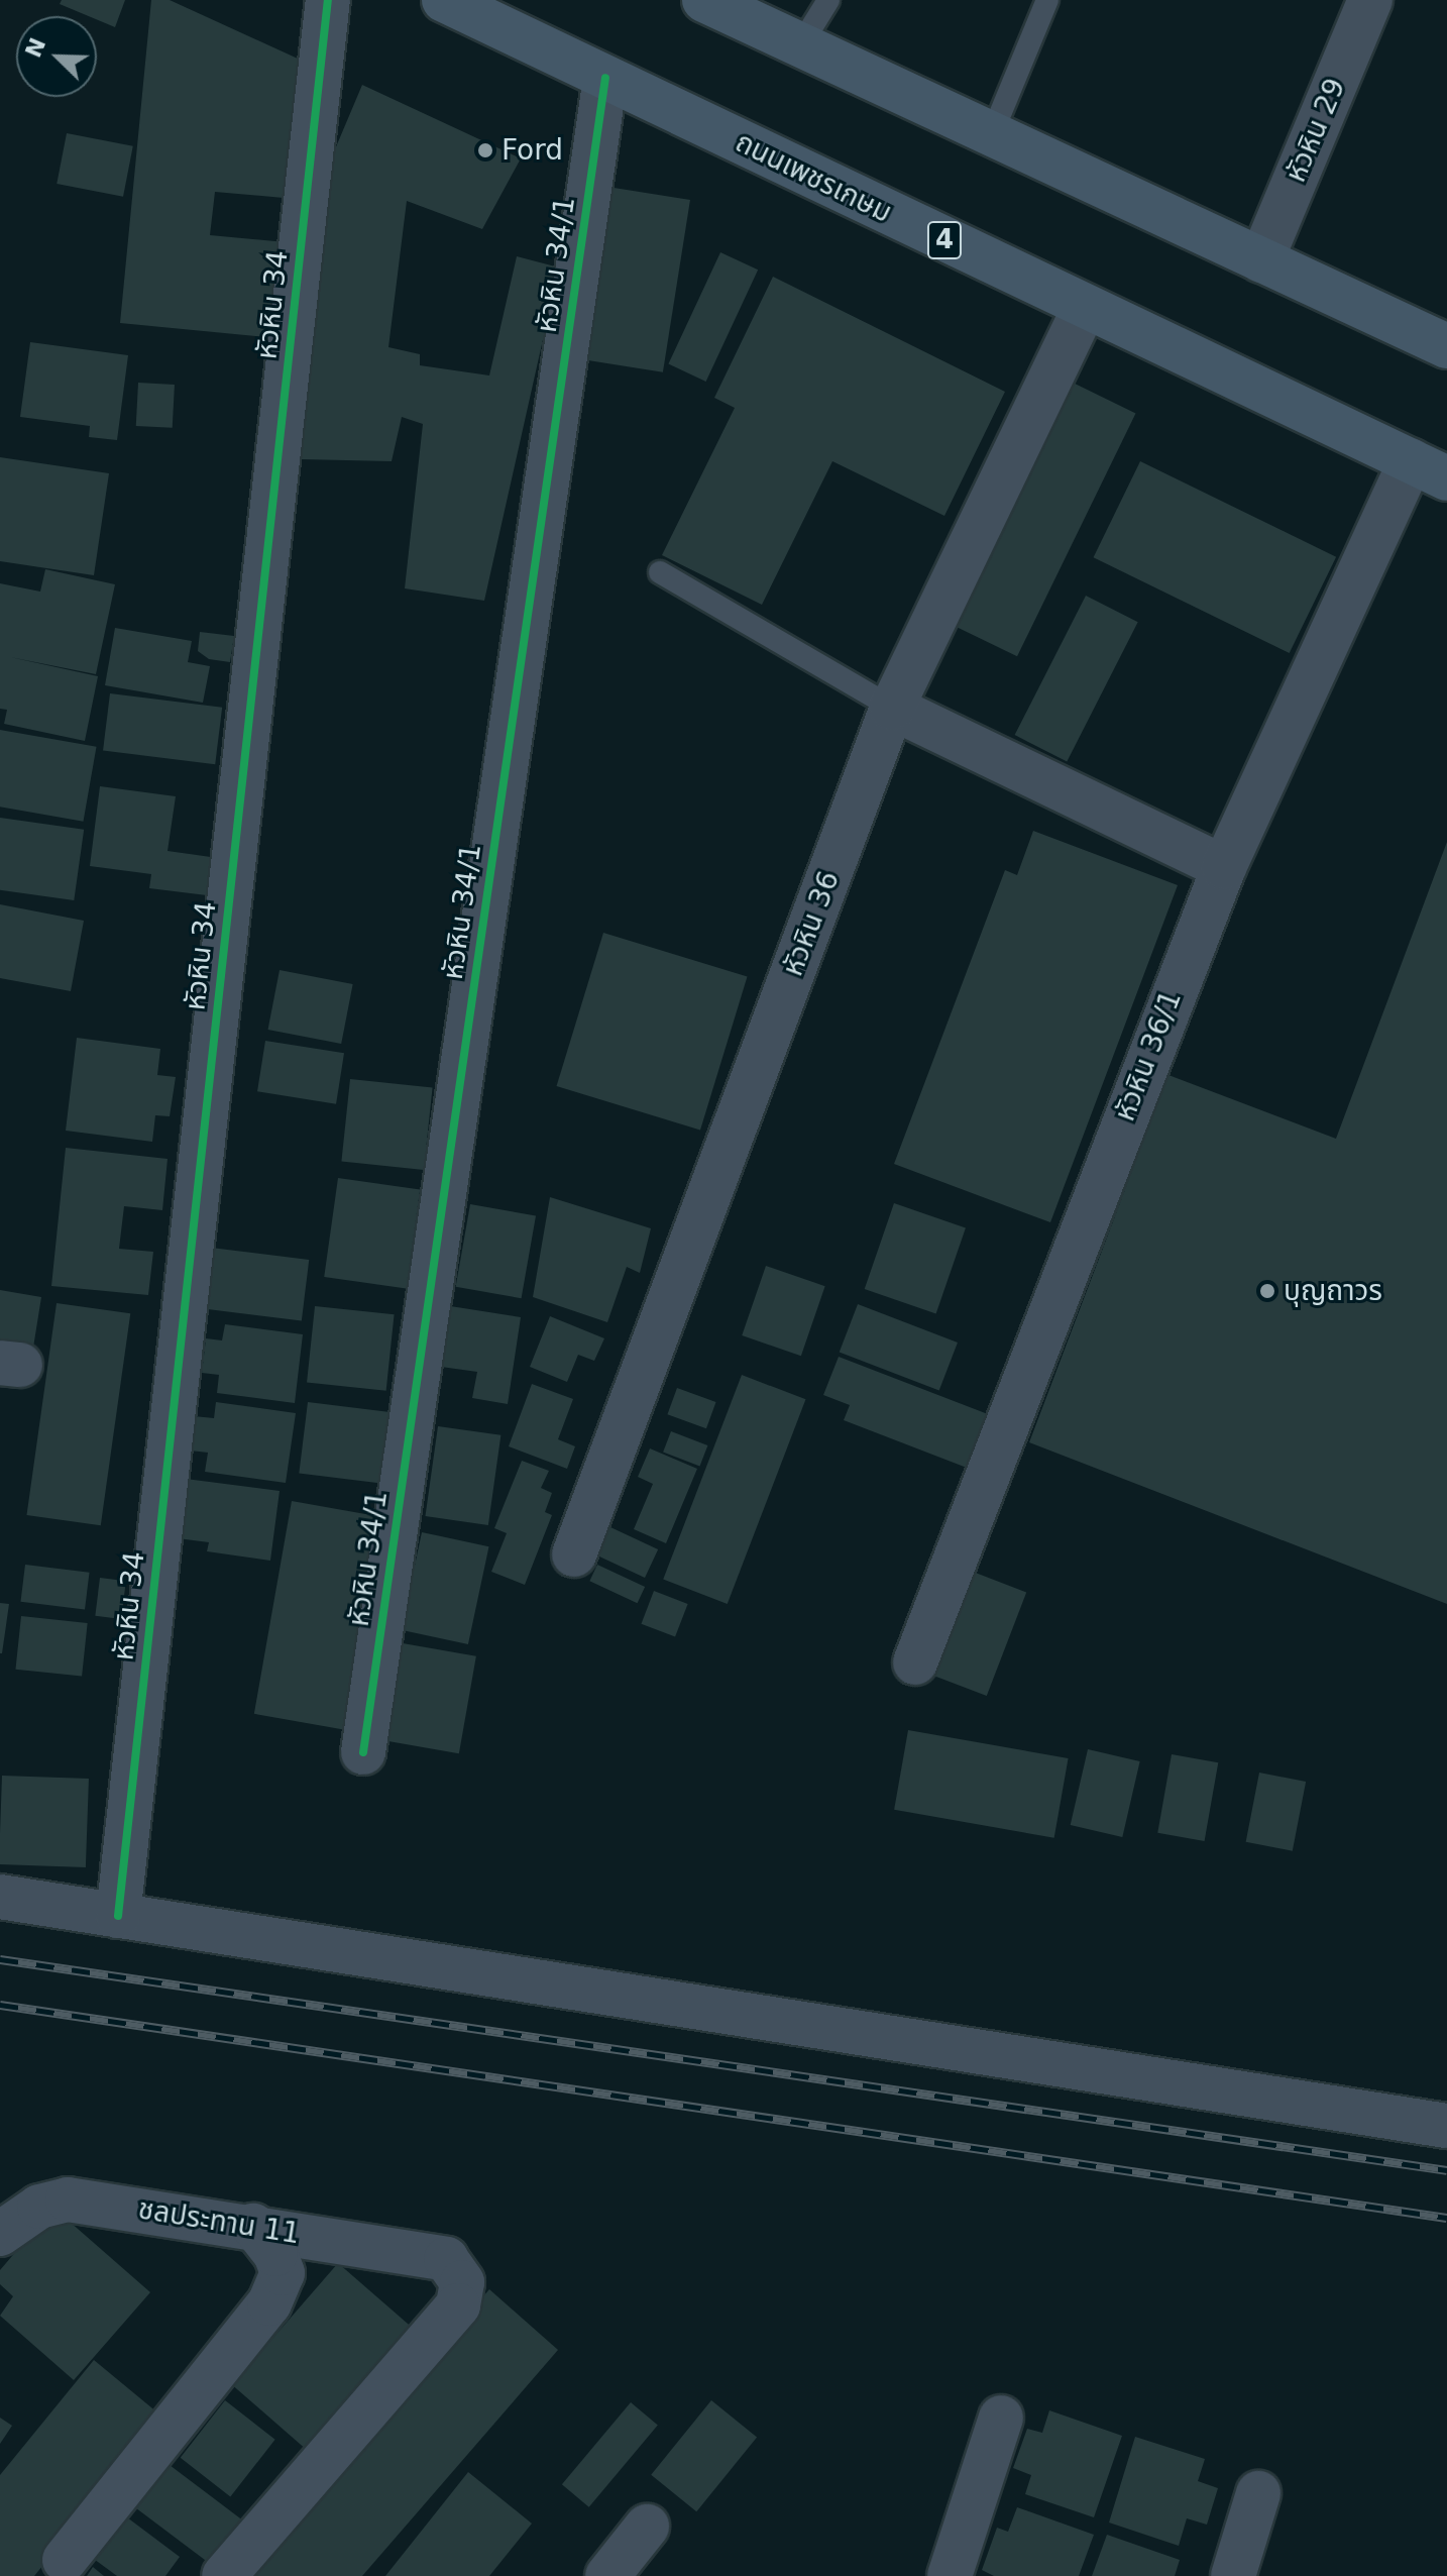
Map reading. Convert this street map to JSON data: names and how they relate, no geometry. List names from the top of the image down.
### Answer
{
  "streets": {
    "main road": ["ถนนเพชรเกษม", "4"],
    "street": [
      "หัวหิน 29",
      "หัวหิน 34/1",
      "หัวหิน 34",
      "หัวหิน 36",
      "หัวหิน 36/1",
      "ชลประทาน 11"
    ]
  },
  "crossings": [
    ["ถนนเพชรเกษม", "หัวหิน 34/1"],
    ["ถนนเพชรเกษม", "หัวหิน 36"],
    ["ถนนเพชรเกษม", "หัวหิน 36/1"]
  ],
  "places": ["Ford", "บุญถาวร"],
  "north": "top left"
}
